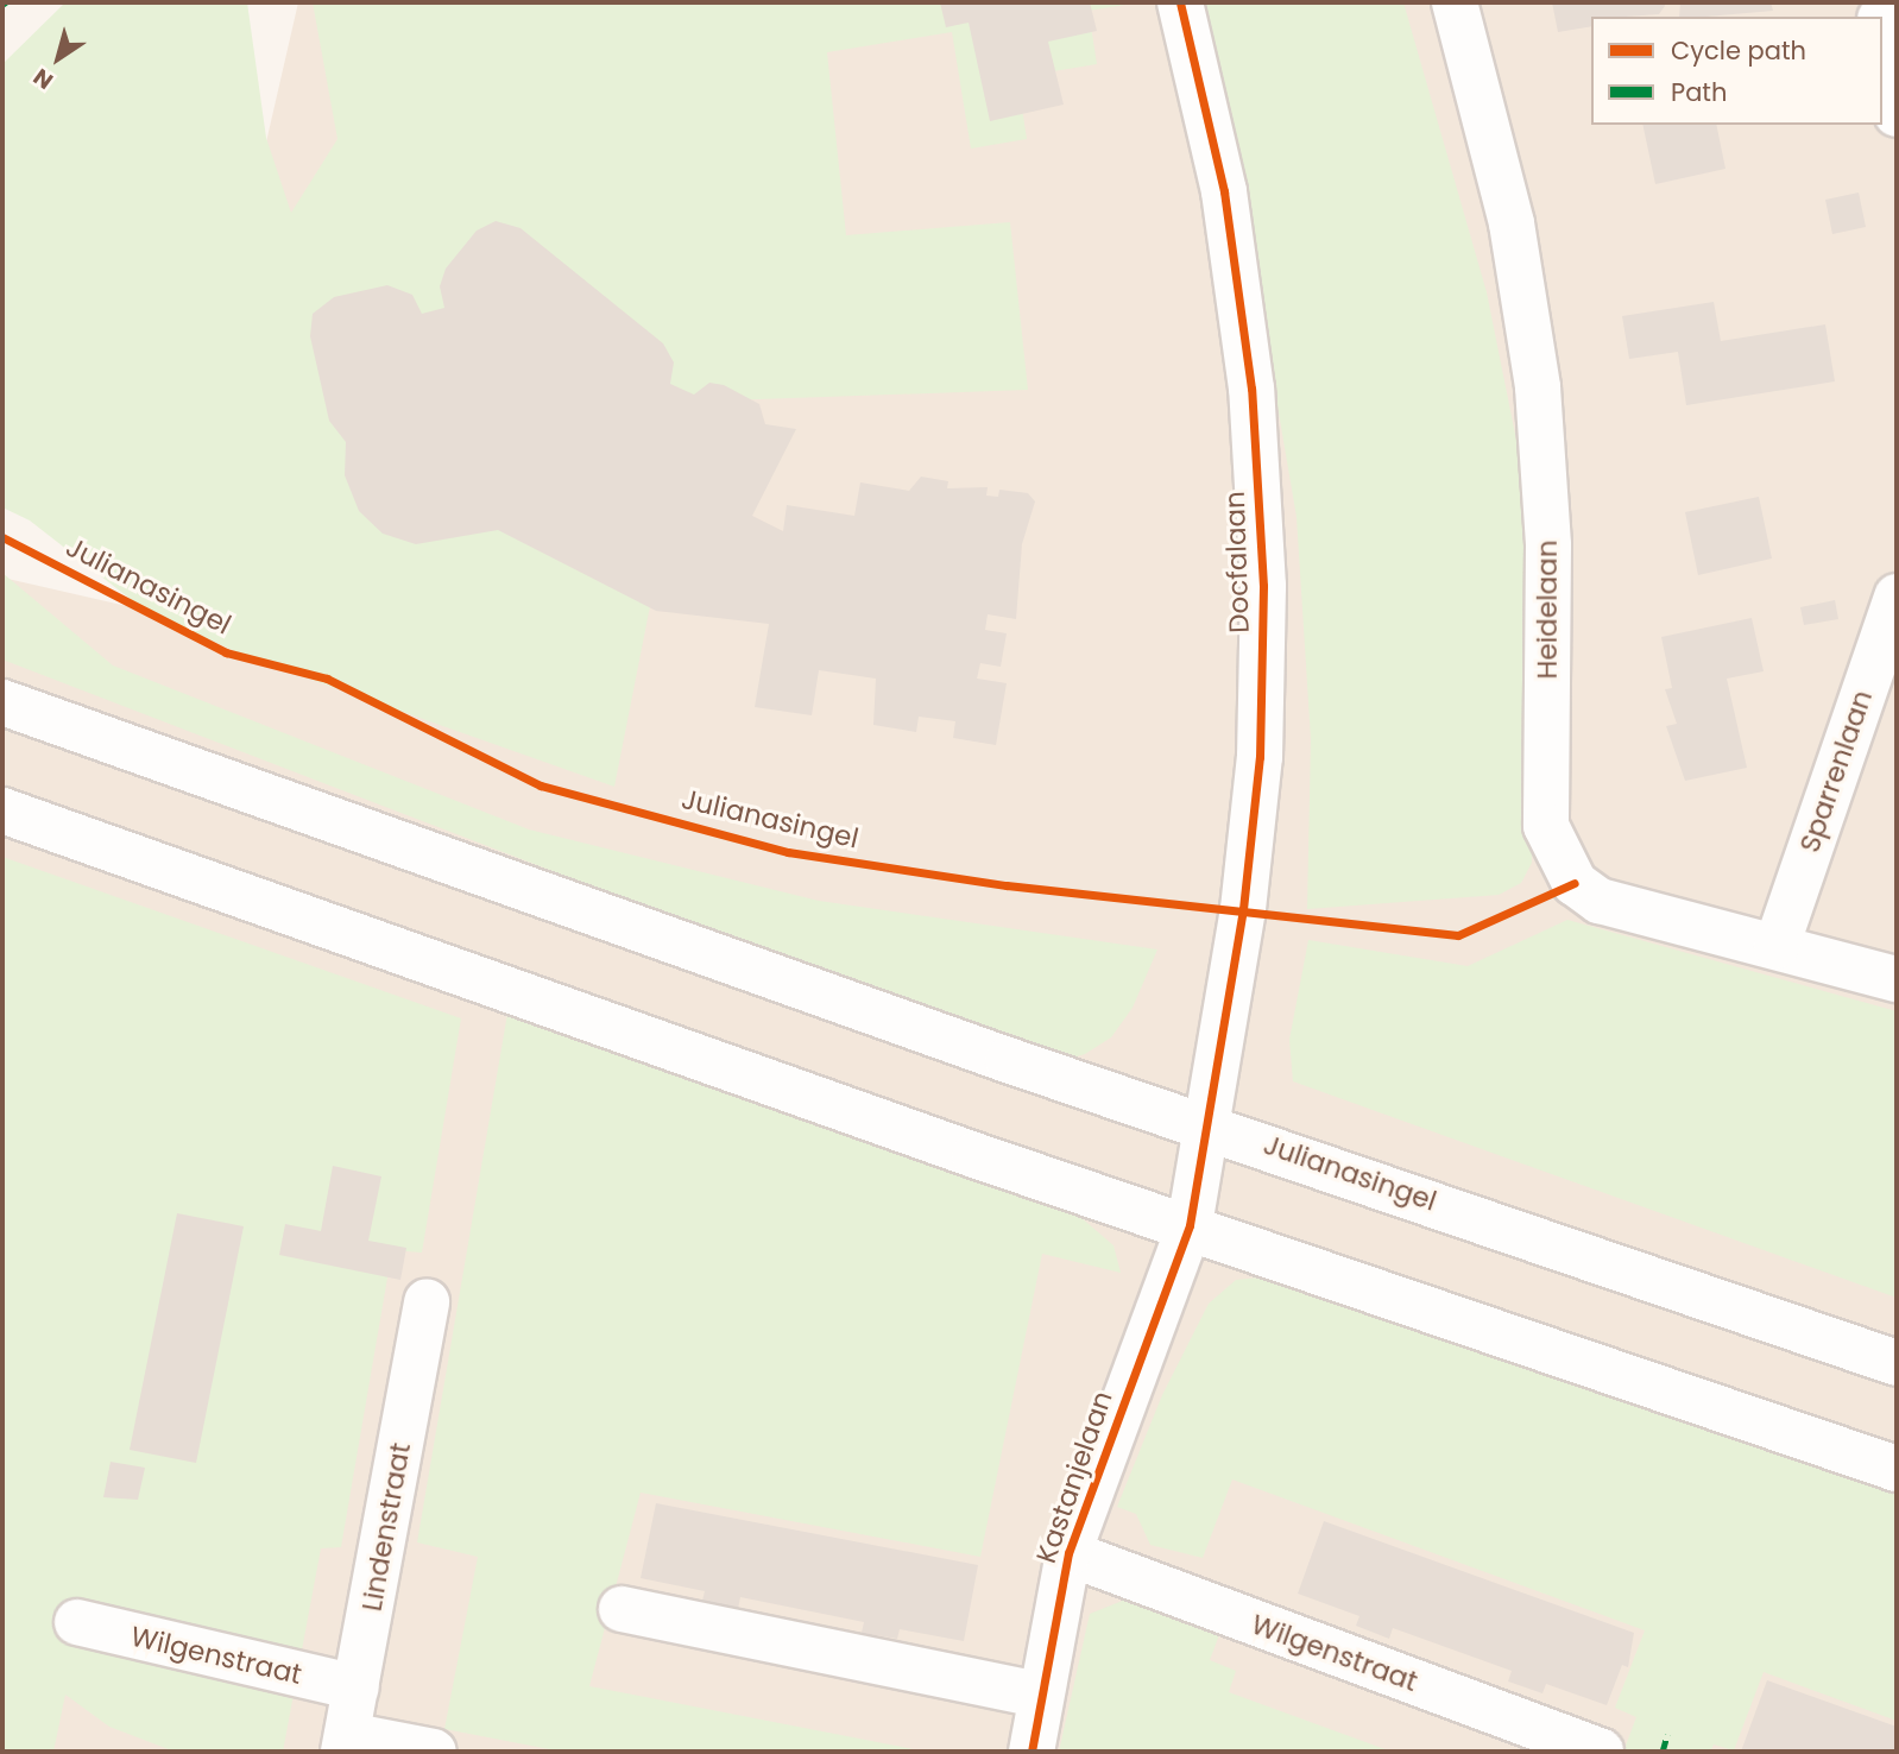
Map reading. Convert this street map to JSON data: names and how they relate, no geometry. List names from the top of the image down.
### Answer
{
  "streets": {
    "street": [
      "Docfalaan",
      "Julianasingel",
      "Heidelaan",
      "Sparrenlaan",
      "Kastanjelaan",
      "Lindenstraat",
      "Wilgenstraat"
    ]
  },
  "crossings": [
    ["Docfalaan", "Julianasingel"],
    ["Docfalaan", "Kastanjelaan"],
    ["Heidelaan", "Sparrenlaan"],
    ["Kastanjelaan", "Wilgenstraat"],
    ["Lindenstraat", "Wilgenstraat"]
  ],
  "legend": ["Cycle path", "Path"],
  "north": "bottom left"
}
